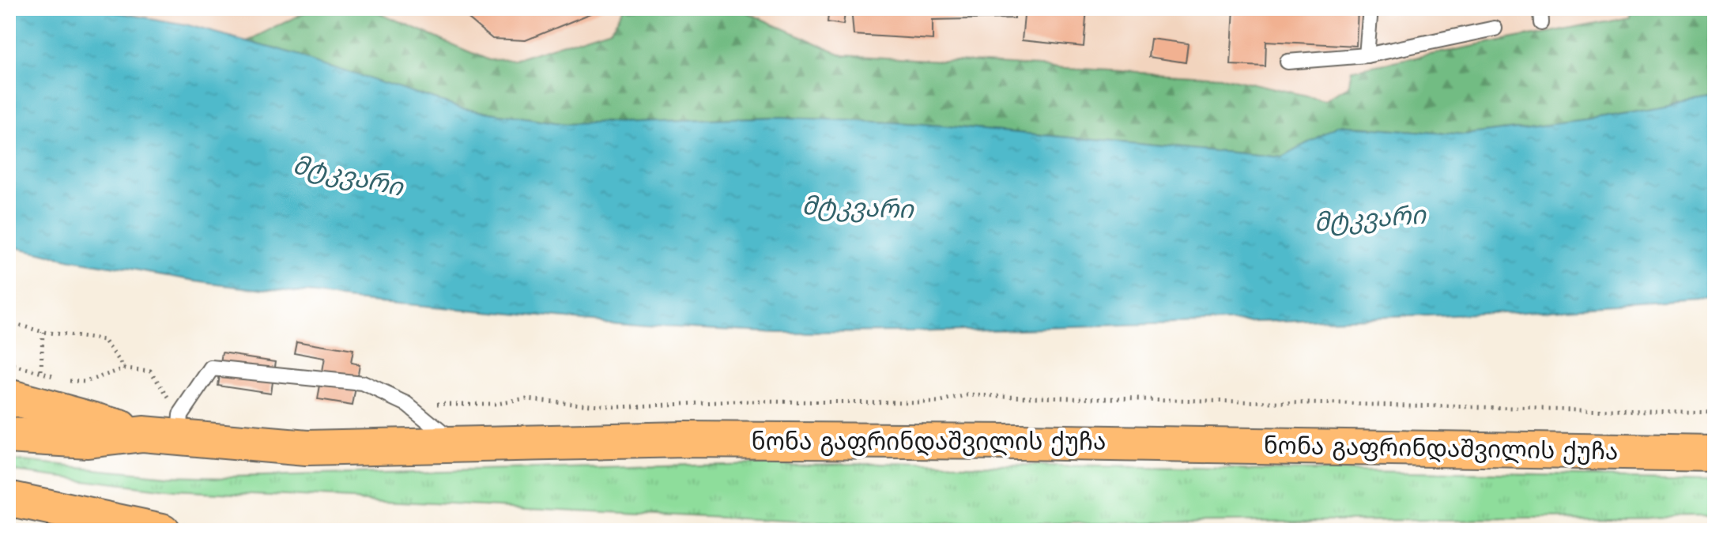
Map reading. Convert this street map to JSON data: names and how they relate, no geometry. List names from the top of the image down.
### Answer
{
  "streets": {
    "main road": ["ნონა გაფრინდაშვილის ქუჩა"]
  },
  "water": ["მტკვარი"]
}
